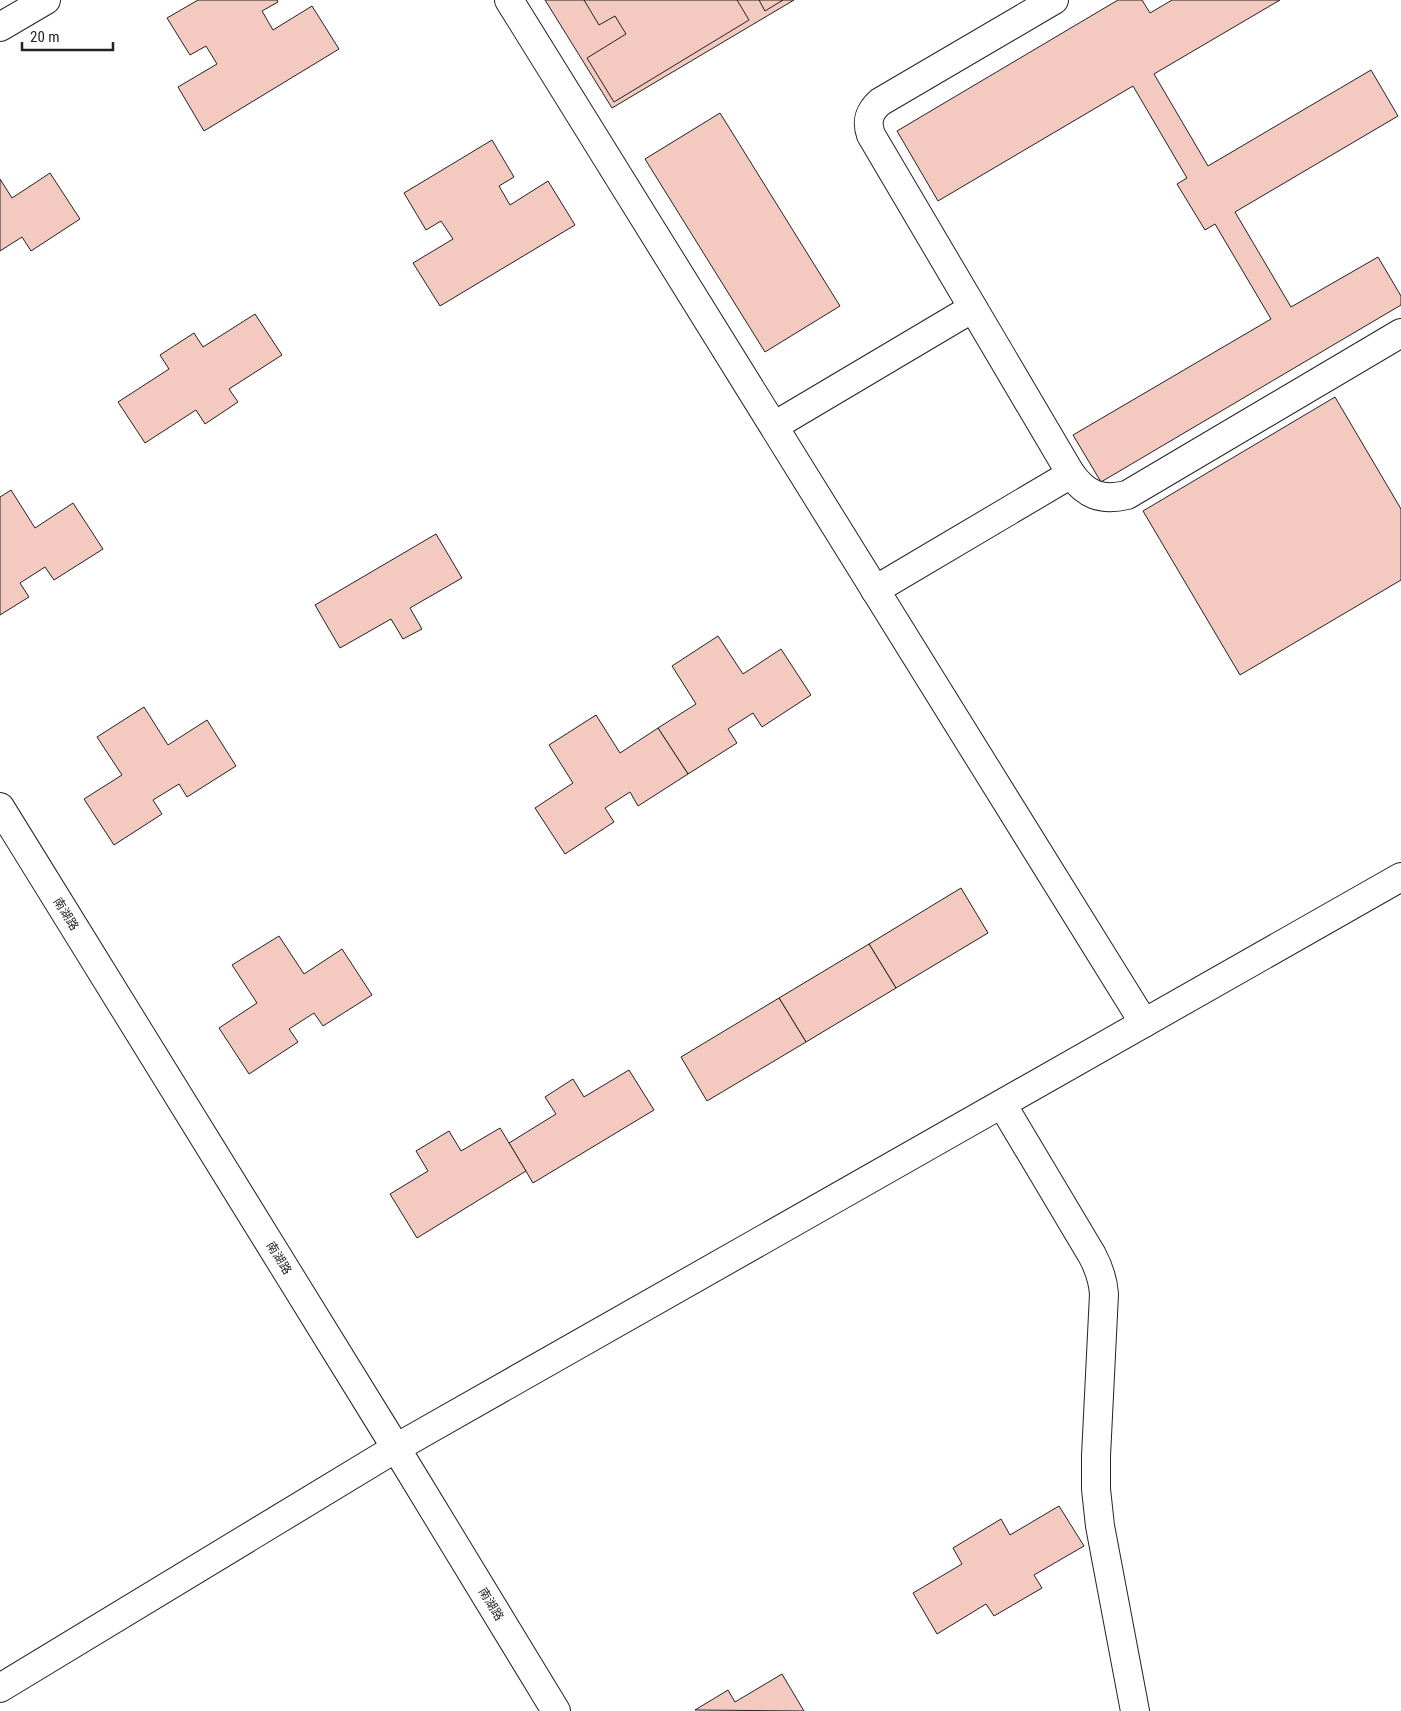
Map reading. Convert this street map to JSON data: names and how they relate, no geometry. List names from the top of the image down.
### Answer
{
  "streets": {
    "street": ["南湖路"]
  },
  "scale_bar": "20 m"
}
